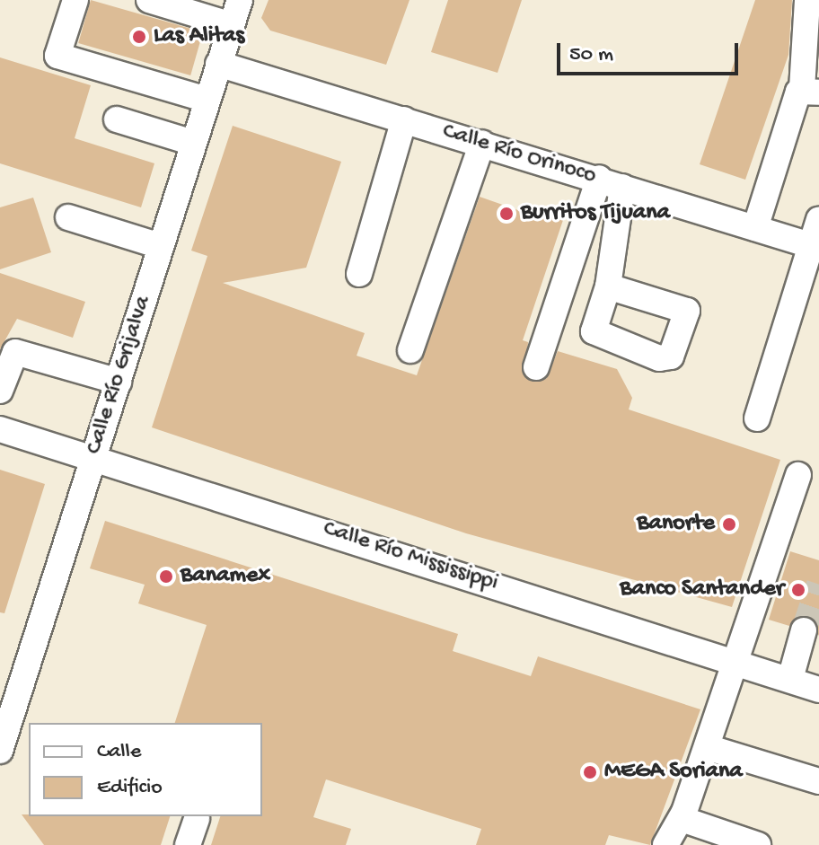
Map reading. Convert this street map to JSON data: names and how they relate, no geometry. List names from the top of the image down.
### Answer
{
  "streets": {
    "street": ["Calle Río Orinoco", "Calle Río Grijalva", "Calle Río Mississippi"]
  },
  "crossings": [
    ["Calle Río Orinoco", "Calle Río Grijalva"],
    ["Calle Río Grijalva", "Calle Río Mississippi"]
  ],
  "places": [
    "Las Alitas",
    "Burritos Tijuana",
    "Banorte",
    "Banamex",
    "Banco Santander",
    "MEGA Soriana"
  ],
  "legend": ["Calle", "Edificio"],
  "scale_bar": "50 m"
}
